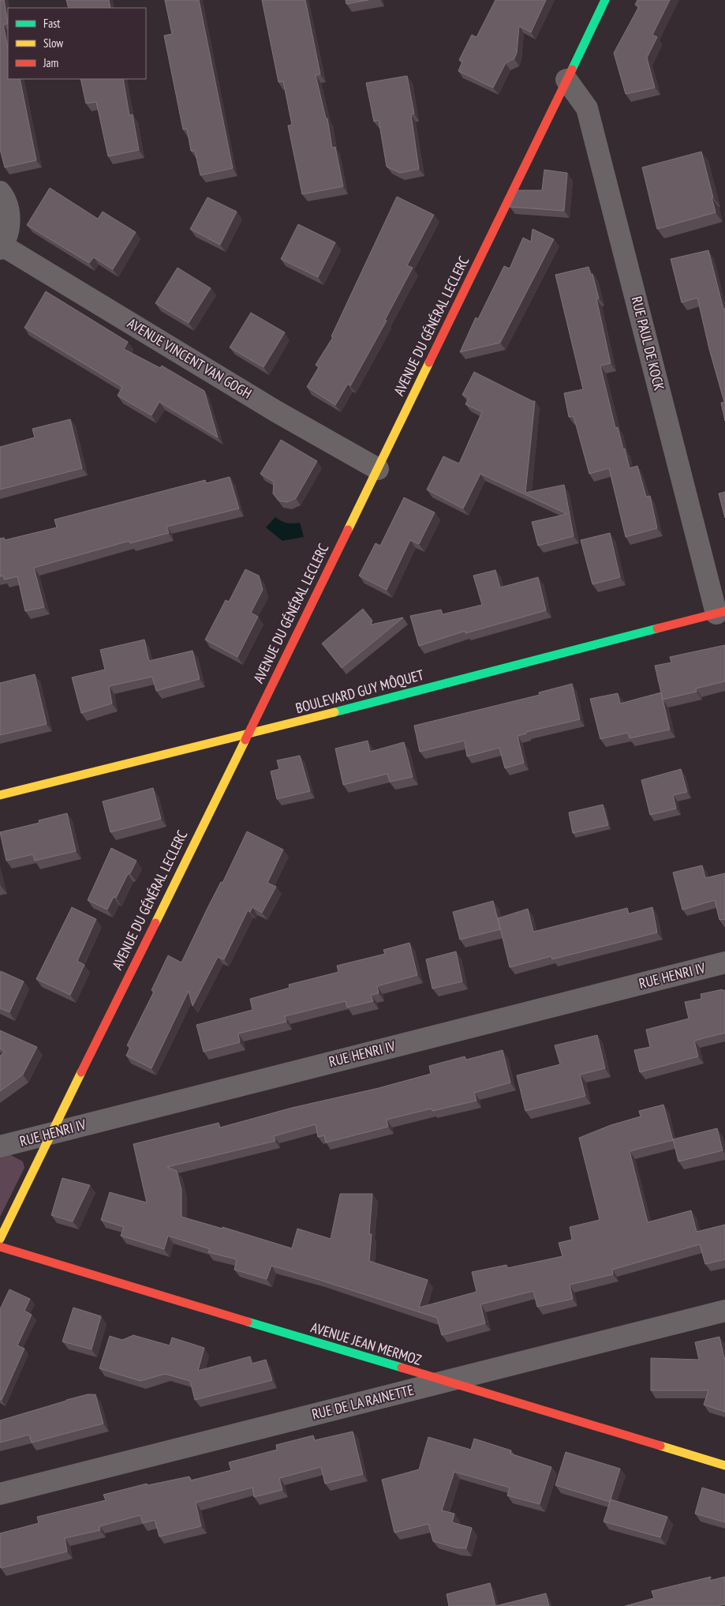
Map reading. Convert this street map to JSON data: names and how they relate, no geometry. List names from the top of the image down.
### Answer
{
  "streets": {
    "street": [
      "AVENUE DU GÉNÉRAL LECLERC",
      "RUE PAUL DE KOCK",
      "AVENUE VINCENT VAN GOGH",
      "BOULEVARD GUY MÔQUET",
      "RUE HENRI IV",
      "AVENUE JEAN MERMOZ",
      "RUE DE LA RAINETTE"
    ]
  },
  "crossings": [
    ["AVENUE DU GÉNÉRAL LECLERC", "RUE PAUL DE KOCK"],
    ["AVENUE DU GÉNÉRAL LECLERC", "AVENUE VINCENT VAN GOGH"],
    ["AVENUE DU GÉNÉRAL LECLERC", "BOULEVARD GUY MÔQUET"],
    ["AVENUE DU GÉNÉRAL LECLERC", "RUE HENRI IV"],
    ["RUE PAUL DE KOCK", "BOULEVARD GUY MÔQUET"],
    ["AVENUE JEAN MERMOZ", "RUE DE LA RAINETTE"]
  ],
  "legend": ["Fast", "Slow", "Jam"]
}
